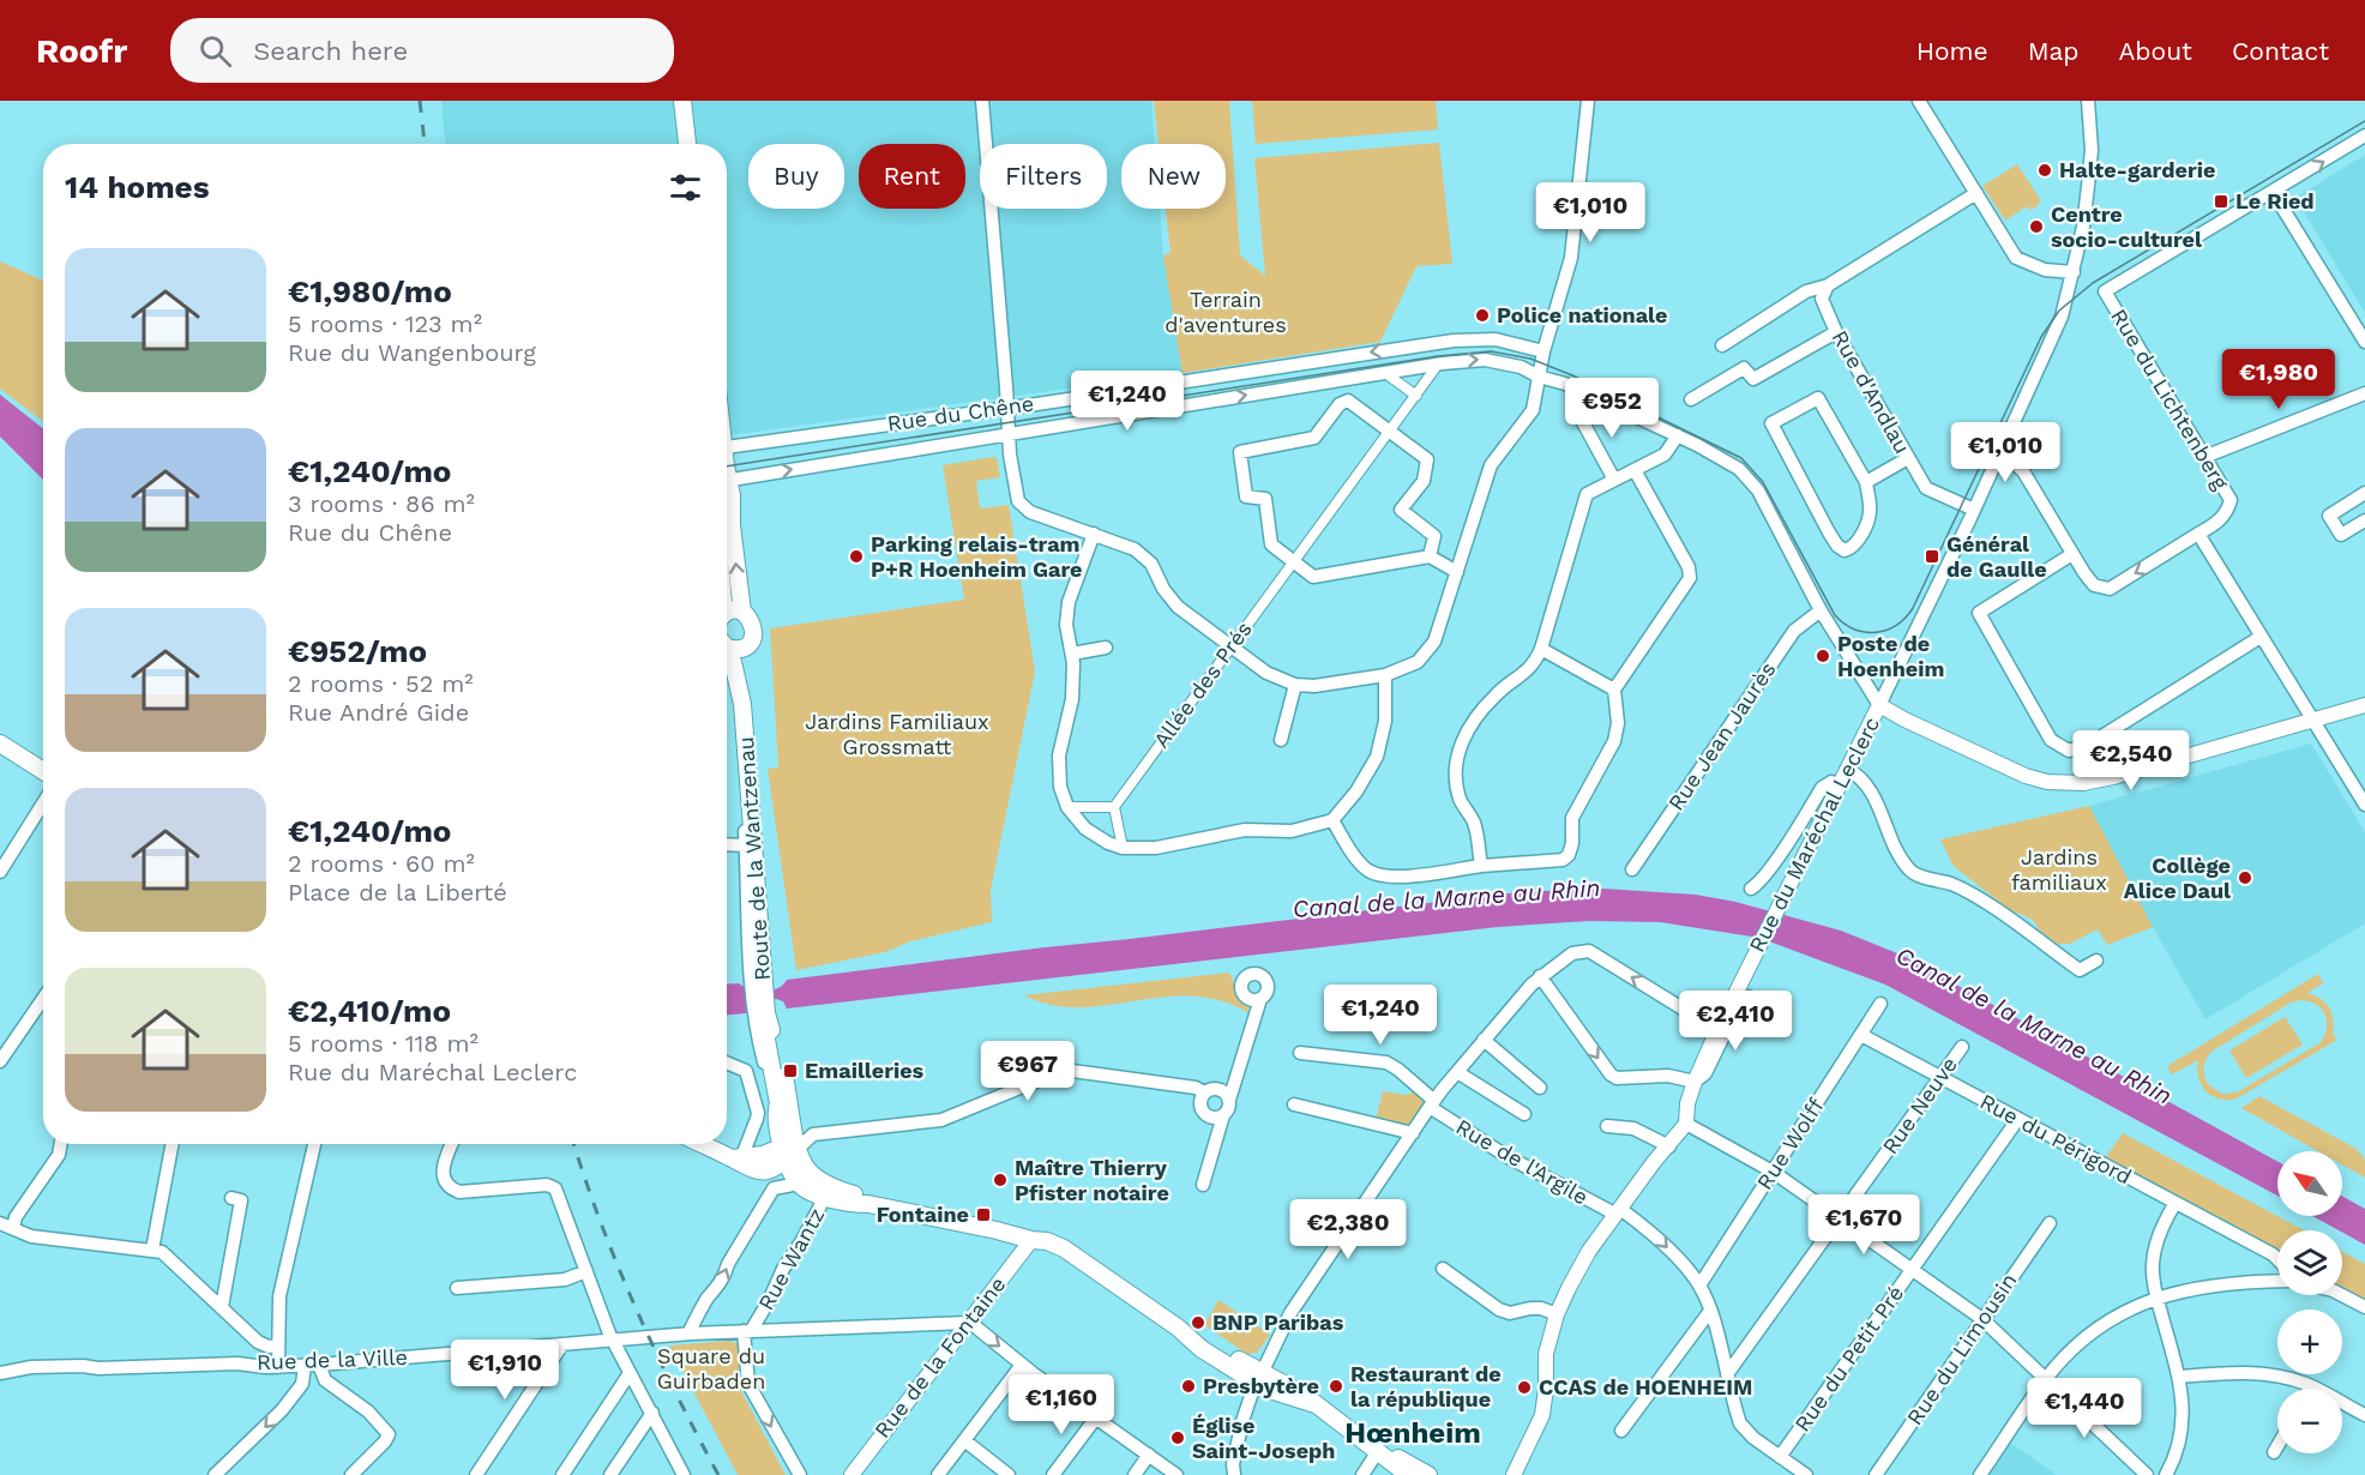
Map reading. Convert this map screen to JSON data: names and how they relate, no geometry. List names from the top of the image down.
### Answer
{
  "streets": {
    "main road": ["Route de la Wantzenau"],
    "street": [
      "Rue d'Andlau",
      "Rue du Lichtenberg",
      "Rue du Chêne",
      "Allée des Prés",
      "Rue Jean Jaurès",
      "Rue du Maréchal Leclerc",
      "Rue Neuve",
      "Rue du Périgord",
      "Rue Wolff",
      "Rue de l'Argile",
      "Rue Wantz",
      "Rue du Limousin",
      "Rue de la Fontaine",
      "Rue du Petit Pré",
      "Rue de la Ville"
    ]
  },
  "crossings": [
    ["Rue du Chêne", "Rue Jean Jaurès"],
    ["Rue du Chêne", "Rue du Maréchal Leclerc"],
    ["Rue du Maréchal Leclerc", "Rue de l'Argile"],
    ["Rue Neuve", "Rue du Périgord"],
    ["Rue Neuve", "Rue de l'Argile"],
    ["Rue du Périgord", "Rue Wolff"],
    ["Rue du Périgord", "Rue du Petit Pré"],
    ["Rue Wolff", "Rue de l'Argile"],
    ["Rue de l'Argile", "Rue du Petit Pré"],
    ["Rue Wantz", "Rue de la Ville"],
    ["Rue de la Fontaine", "Rue de la Ville"]
  ],
  "districts": ["Hœnheim"],
  "water": ["Canal de la Marne au Rhin"],
  "parks": [
    "Terrain d'aventures",
    "Jardins Familiaux Grossmatt",
    "Jardins familiaux",
    "Square du Guirbaden"
  ],
  "places": {
    "other": [
      "Halte-garderie",
      "Centre socio-culturel",
      "Police nationale",
      "Parking relais-tram P+R Hoenheim Gare",
      "Poste de Hoenheim",
      "Collège Alice Daul",
      "Maître Thierry Pfister notaire",
      "BNP Paribas",
      "Presbytère",
      "Restaurant de la république",
      "CCAS de HOENHEIM",
      "Église Saint-Joseph"
    ],
    "transit": [
      "Le Ried",
      "Général de Gaulle",
      "Emailleries",
      "Fontaine"
    ]
  },
  "north": "top left",
  "page": {
    "header": "Roofr",
    "search": "Search here",
    "nav": [
      "Home",
      "Map",
      "About",
      "Contact"
    ],
    "chip": [
      "Buy",
      "Rent",
      "Filters",
      "New"
    ],
    "heading": "14 homes",
    "price": [
      "€1,010",
      "€1,980",
      "€1,240",
      "€952",
      "€1,010",
      "€2,540",
      "€1,240",
      "€2,410",
      "€967",
      "€1,670",
      "€2,380",
      "€1,910",
      "€1,160",
      "€1,440"
    ],
    "list": [
      {
        "name": "€1,980/mo",
        "note": "5 rooms · 123 m² · Rue du Wangenbourg"
      },
      {
        "name": "€1,240/mo",
        "note": "3 rooms · 86 m² · Rue du Chêne"
      },
      {
        "name": "€952/mo",
        "note": "2 rooms · 52 m² · Rue André Gide"
      },
      {
        "name": "€1,240/mo",
        "note": "2 rooms · 60 m² · Place de la Liberté"
      },
      {
        "name": "€2,410/mo",
        "note": "5 rooms · 118 m² · Rue du Maréchal Leclerc"
      }
    ],
    "map_buttons": ["+", "−"]
  }
}
